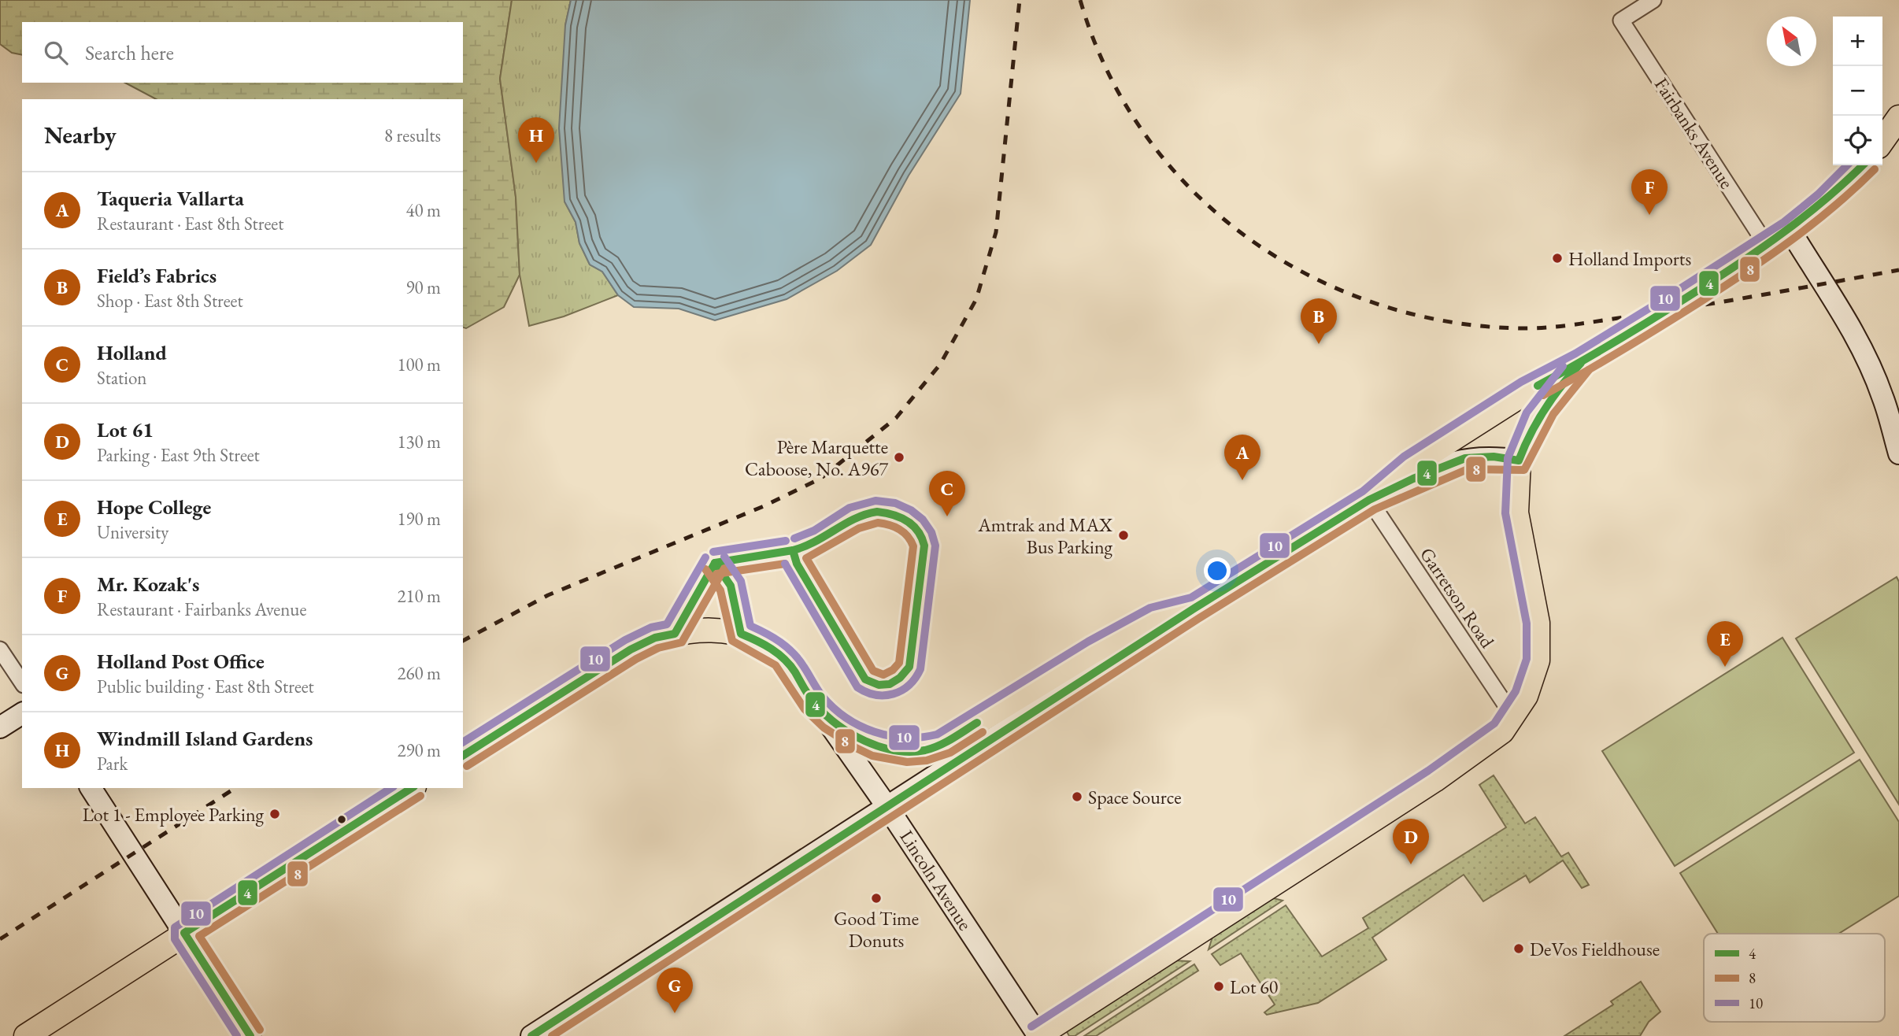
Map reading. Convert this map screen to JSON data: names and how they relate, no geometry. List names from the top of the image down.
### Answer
{
  "streets": {
    "main road": ["Lincoln Avenue"],
    "street": ["Fairbanks Avenue", "Garretson Road"]
  },
  "places": [
    "Holland Imports",
    "Père Marquette Caboose, No. A967",
    "Amtrak and MAX Bus Parking",
    "Space Source",
    "Lot 1 - Employee Parking",
    "Good Time Donuts",
    "DeVos Fieldhouse",
    "Lot 60"
  ],
  "lines": ["transit line 4", "transit line 10", "transit line 8"],
  "legend": ["4", "8", "10"],
  "north": "top left",
  "page": {
    "map_buttons": ["+", "−"],
    "search": "Search here",
    "heading": ["Nearby", "8 results"],
    "pins": [
      "H",
      "F",
      "B",
      "A",
      "C",
      "E",
      "D",
      "G"
    ],
    "list": [
      {
        "mark": "A",
        "name": "Taqueria Vallarta",
        "note": "Restaurant · East 8th Street",
        "value": "40 m"
      },
      {
        "mark": "B",
        "name": "Field’s Fabrics",
        "note": "Shop · East 8th Street",
        "value": "90 m"
      },
      {
        "mark": "C",
        "name": "Holland",
        "note": "Station",
        "value": "100 m"
      },
      {
        "mark": "D",
        "name": "Lot 61",
        "note": "Parking · East 9th Street",
        "value": "130 m"
      },
      {
        "mark": "E",
        "name": "Hope College",
        "note": "University",
        "value": "190 m"
      },
      {
        "mark": "F",
        "name": "Mr. Kozak's",
        "note": "Restaurant · Fairbanks Avenue",
        "value": "210 m"
      },
      {
        "mark": "G",
        "name": "Holland Post Office",
        "note": "Public building · East 8th Street",
        "value": "260 m"
      },
      {
        "mark": "H",
        "name": "Windmill Island Gardens",
        "note": "Park",
        "value": "290 m"
      }
    ]
  }
}
